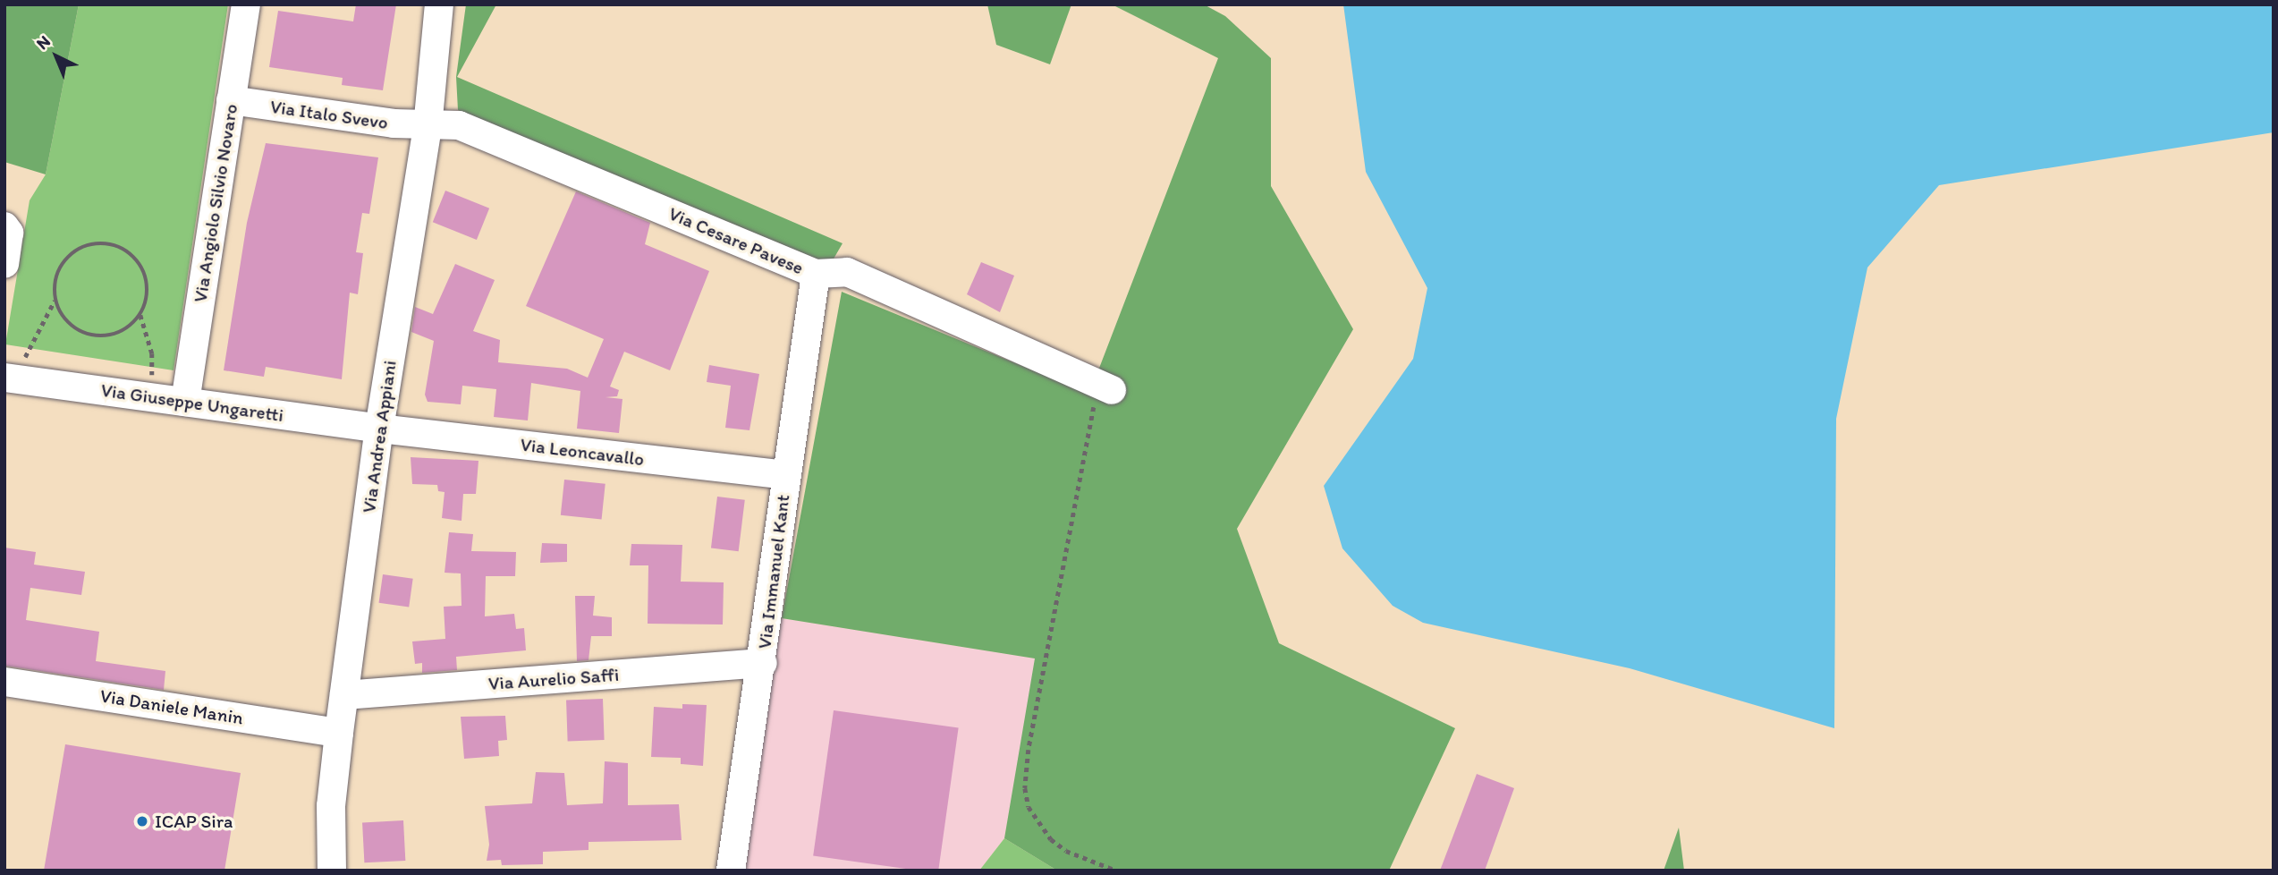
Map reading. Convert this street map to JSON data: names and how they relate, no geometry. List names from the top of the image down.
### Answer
{
  "streets": {
    "street": [
      "Via Italo Svevo",
      "Via Angiolo Silvio Novaro",
      "Via Cesare Pavese",
      "Via Giuseppe Ungaretti",
      "Via Andrea Appiani",
      "Via Leoncavallo",
      "Via Immanuel Kant",
      "Via Aurelio Saffi",
      "Via Daniele Manin"
    ]
  },
  "crossings": [
    ["Via Italo Svevo", "Via Angiolo Silvio Novaro"],
    ["Via Italo Svevo", "Via Cesare Pavese"],
    ["Via Italo Svevo", "Via Andrea Appiani"],
    ["Via Angiolo Silvio Novaro", "Via Giuseppe Ungaretti"],
    ["Via Cesare Pavese", "Via Andrea Appiani"],
    ["Via Cesare Pavese", "Via Immanuel Kant"],
    ["Via Giuseppe Ungaretti", "Via Andrea Appiani"],
    ["Via Giuseppe Ungaretti", "Via Leoncavallo"],
    ["Via Andrea Appiani", "Via Leoncavallo"],
    ["Via Andrea Appiani", "Via Aurelio Saffi"],
    ["Via Andrea Appiani", "Via Daniele Manin"],
    ["Via Leoncavallo", "Via Immanuel Kant"],
    ["Via Immanuel Kant", "Via Aurelio Saffi"]
  ],
  "places": ["ICAP Sira"],
  "north": "top left"
}
